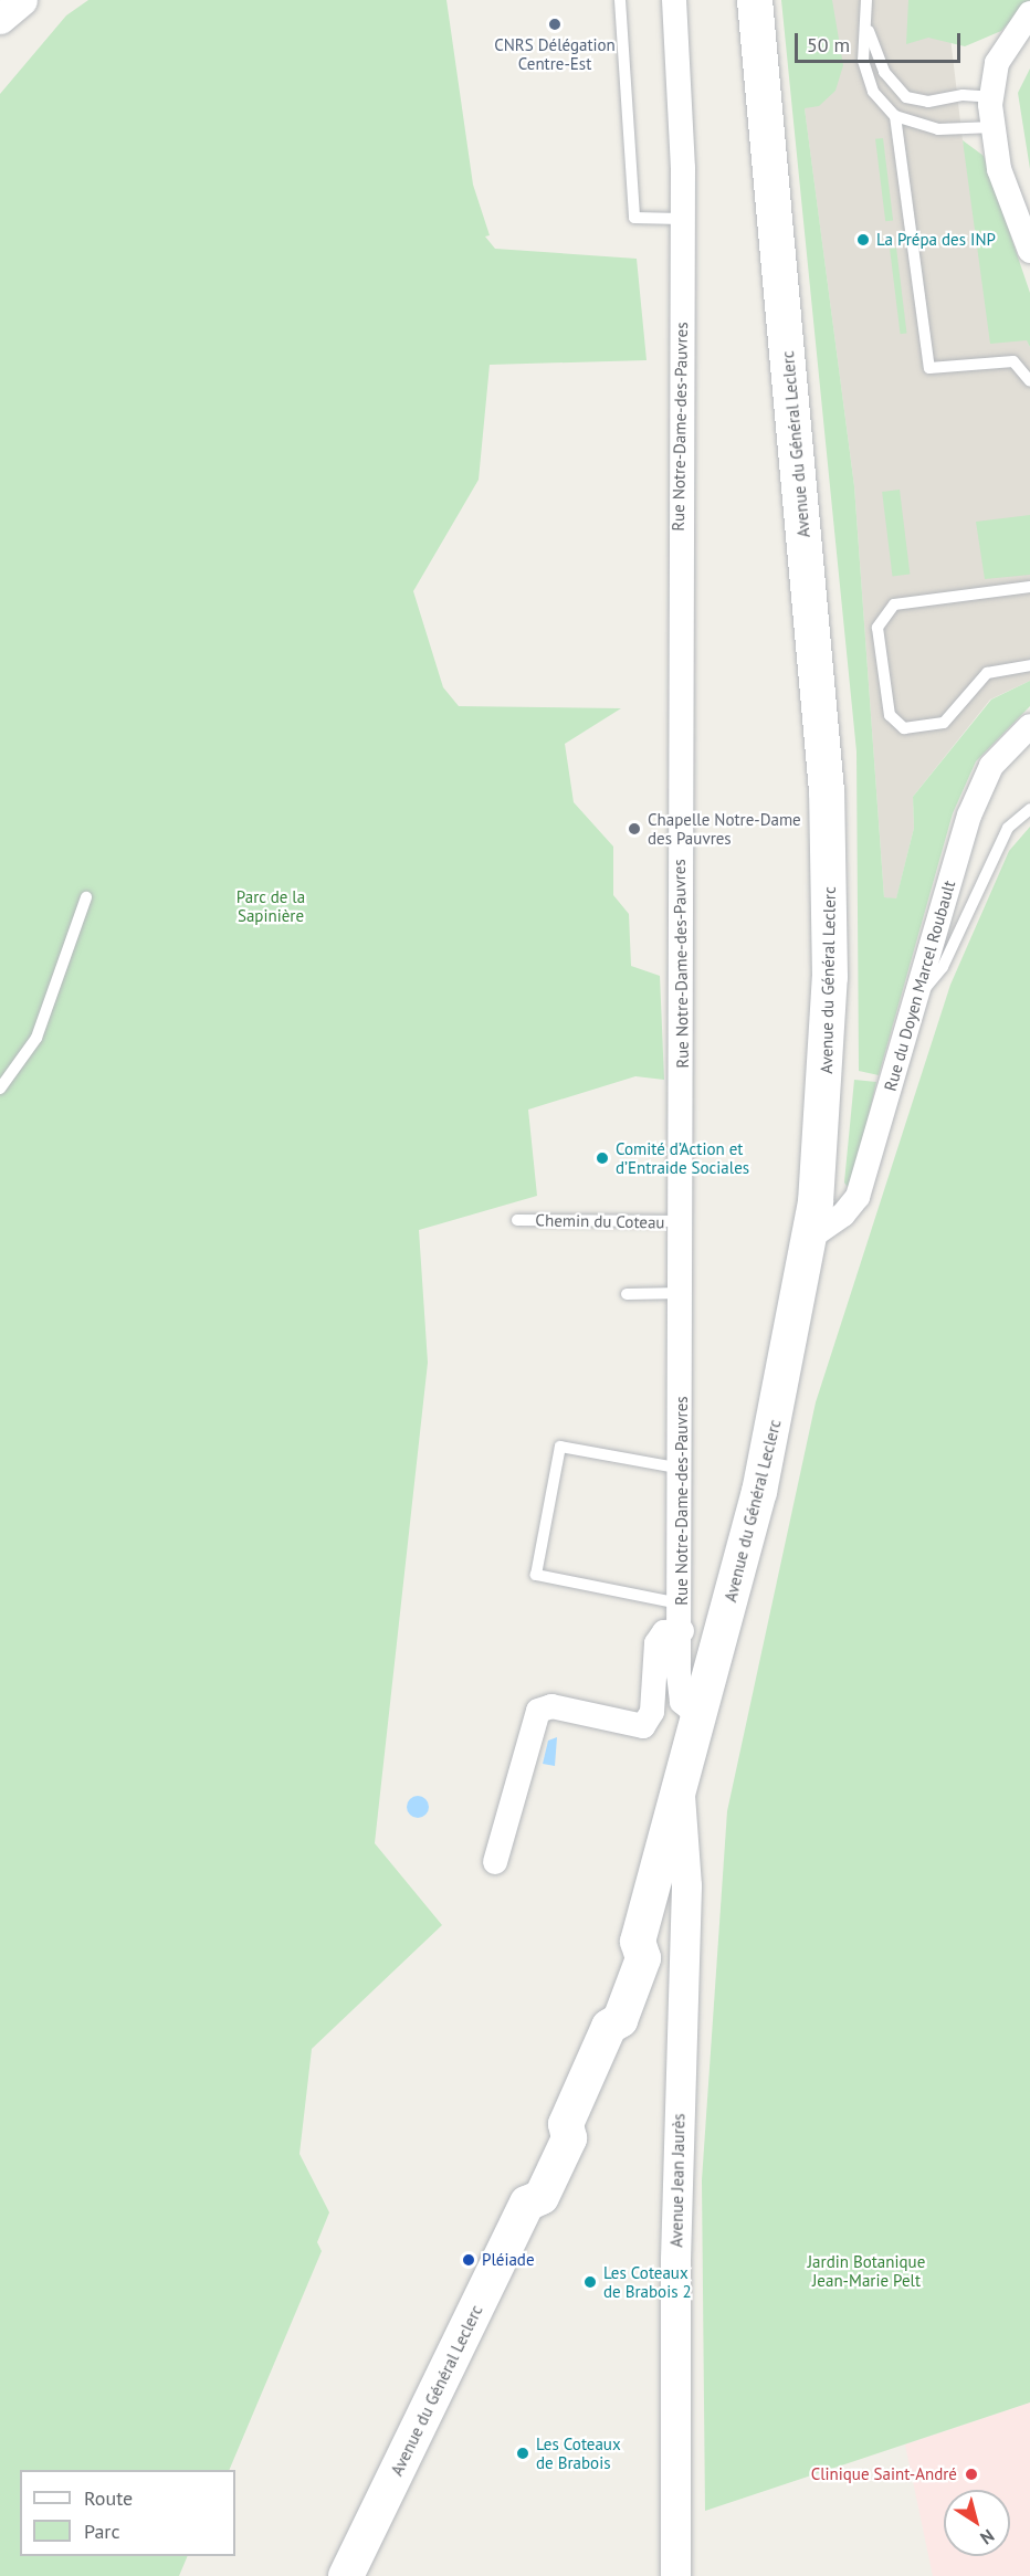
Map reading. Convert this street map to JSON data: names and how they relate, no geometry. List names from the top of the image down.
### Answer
{
  "streets": {
    "main road": ["Avenue du Général Leclerc"],
    "street": ["Rue Notre-Dame-des-Pauvres", "Rue du Doyen Marcel Roubault", "Avenue Jean Jaurès"],
    "lane": ["Chemin du Coteau"]
  },
  "crossings": [
    ["Rue Notre-Dame-des-Pauvres", "Avenue du Général Leclerc"],
    ["Rue Notre-Dame-des-Pauvres", "Chemin du Coteau"],
    ["Avenue du Général Leclerc", "Rue du Doyen Marcel Roubault"],
    ["Avenue du Général Leclerc", "Avenue Jean Jaurès"]
  ],
  "parks": ["Parc de la Sapinière", "Jardin Botanique Jean-Marie Pelt"],
  "places": [
    "CNRS Délégation Centre-Est",
    "La Prépa des INP",
    "Chapelle Notre-Dame des Pauvres",
    "Comité d’Action et d’Entraide Sociales",
    "Pléiade",
    "Les Coteaux de Brabois 2",
    "Les Coteaux de Brabois",
    "Clinique Saint-André"
  ],
  "legend": ["Route", "Parc"],
  "scale_bar": "50 m",
  "north": "bottom right"
}
